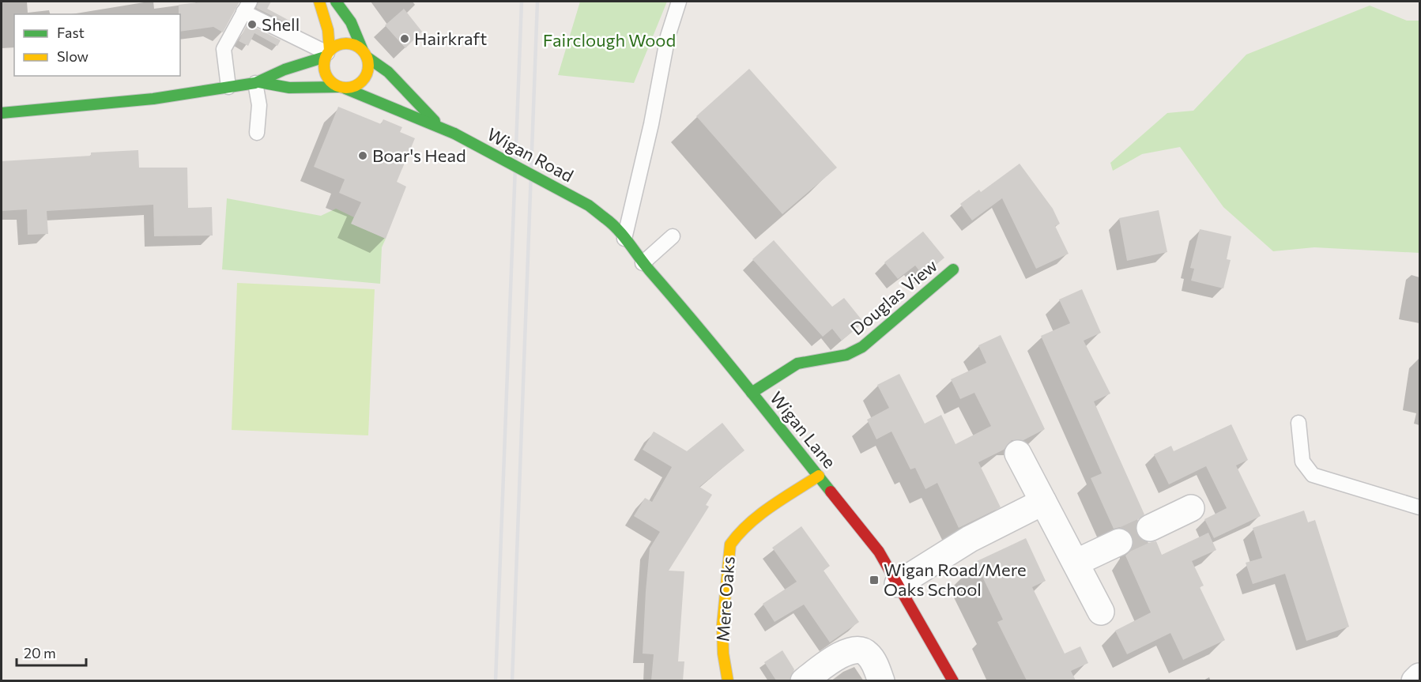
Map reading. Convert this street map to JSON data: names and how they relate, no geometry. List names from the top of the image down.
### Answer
{
  "streets": {
    "main road": [
      "Wigan Road",
      "Douglas View",
      "Wigan Lane",
      "Mere Oaks"
    ]
  },
  "crossings": [
    ["Wigan Road", "Wigan Lane"],
    ["Douglas View", "Wigan Lane"],
    ["Wigan Lane", "Mere Oaks"]
  ],
  "parks": ["Fairclough Wood"],
  "places": {
    "other": ["Shell", "Hairkraft", "Boar's Head"],
    "transit": ["Wigan Road/Mere Oaks School"]
  },
  "legend": ["Fast", "Slow"],
  "scale_bar": "20 m"
}
